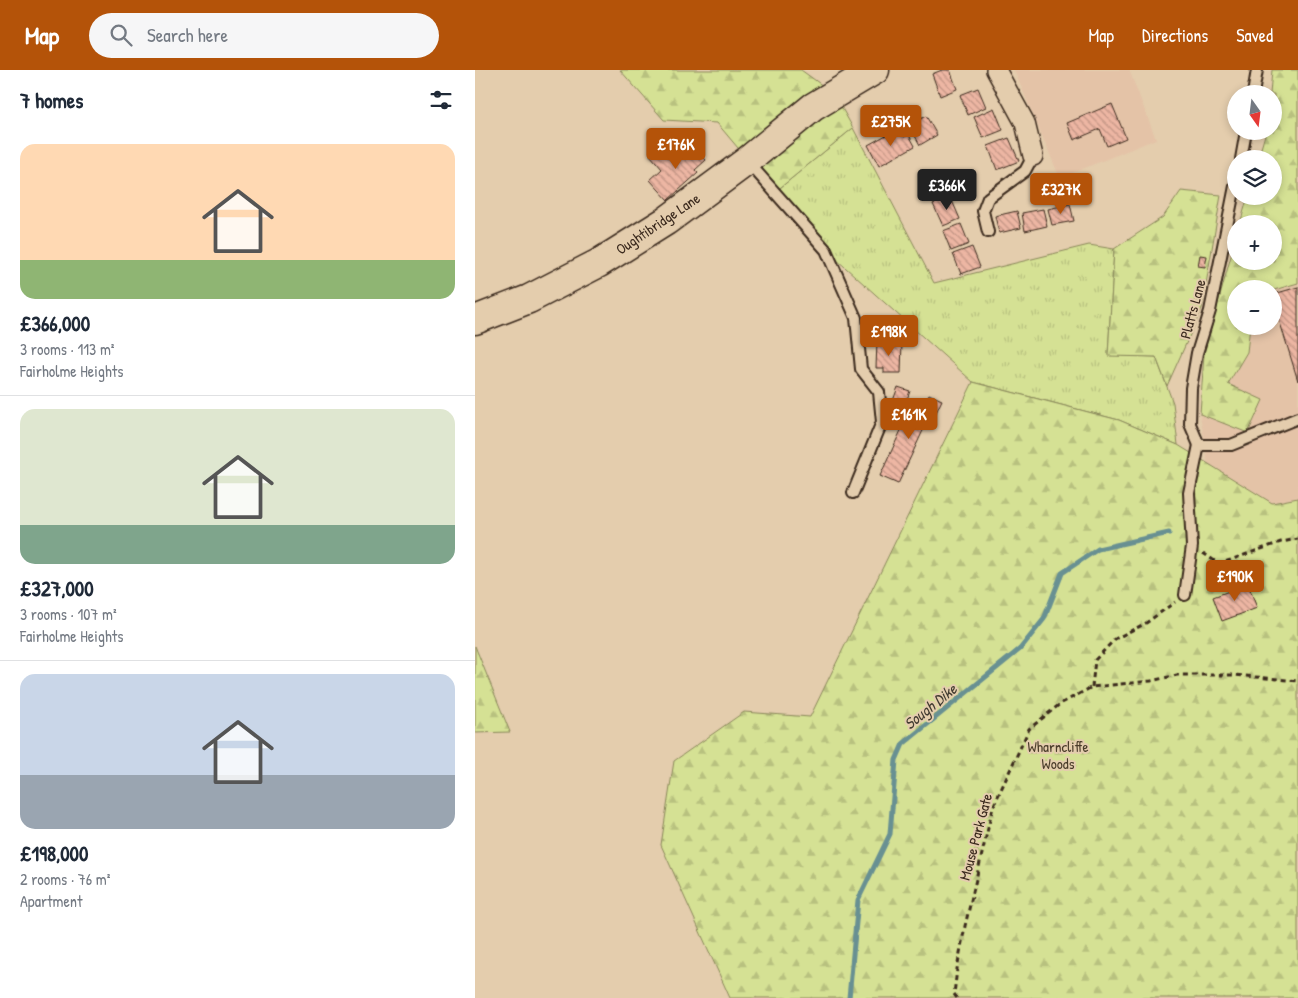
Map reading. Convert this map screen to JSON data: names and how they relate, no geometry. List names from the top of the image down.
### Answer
{
  "streets": {
    "street": ["Oughtibridge Lane"],
    "lane": ["Platts Lane"],
    "path": ["Mouse Park Gate"]
  },
  "water": ["Sough Dike"],
  "parks": ["Wharncliffe Woods"],
  "north": "bottom",
  "page": {
    "header": "Map",
    "search": "Search here",
    "nav": ["Map", "Directions", "Saved"],
    "heading": "7 homes",
    "map_buttons": ["+", "−"],
    "price": [
      "£275K",
      "£176K",
      "£366K",
      "£327K",
      "£198K",
      "£161K",
      "£190K"
    ],
    "list": [
      {
        "name": "£366,000",
        "note": "3 rooms · 113 m² · Fairholme Heights"
      },
      {
        "name": "£327,000",
        "note": "3 rooms · 107 m² · Fairholme Heights"
      },
      {
        "name": "£198,000",
        "note": "2 rooms · 76 m² · Apartment"
      }
    ]
  }
}
